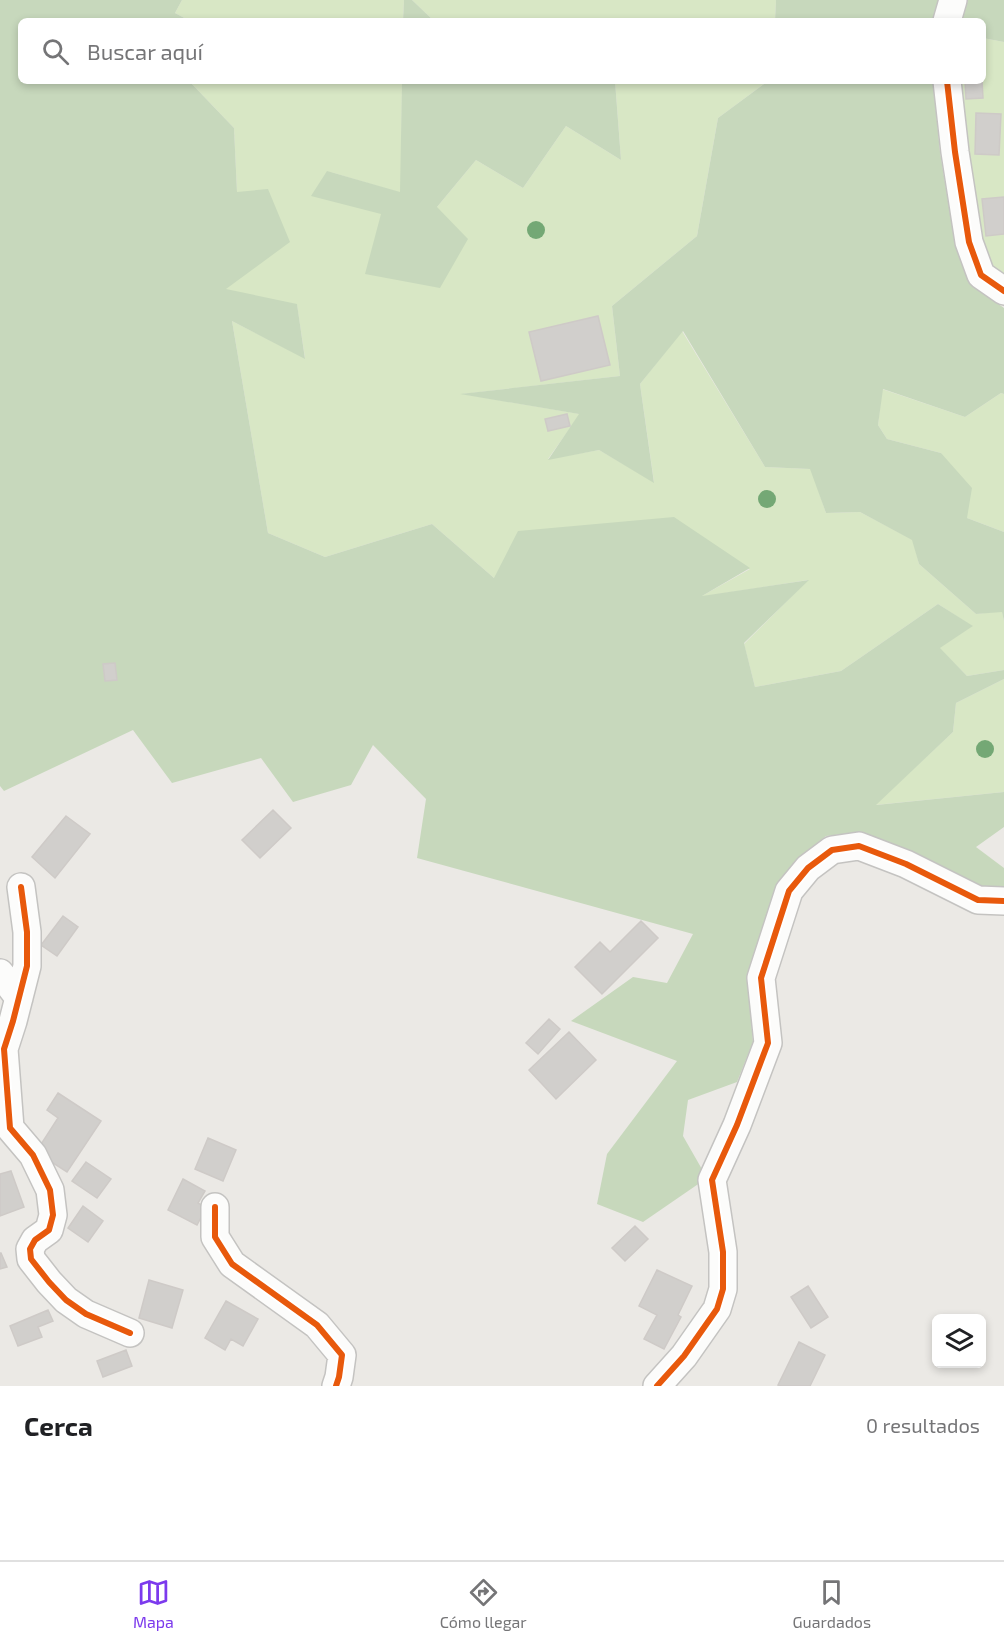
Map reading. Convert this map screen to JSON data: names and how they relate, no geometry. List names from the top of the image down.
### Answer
{
  "page": {
    "search": "Buscar aquí",
    "heading": ["Cerca", "0 resultados"],
    "nav": ["Mapa", "Cómo llegar", "Guardados"]
  }
}
